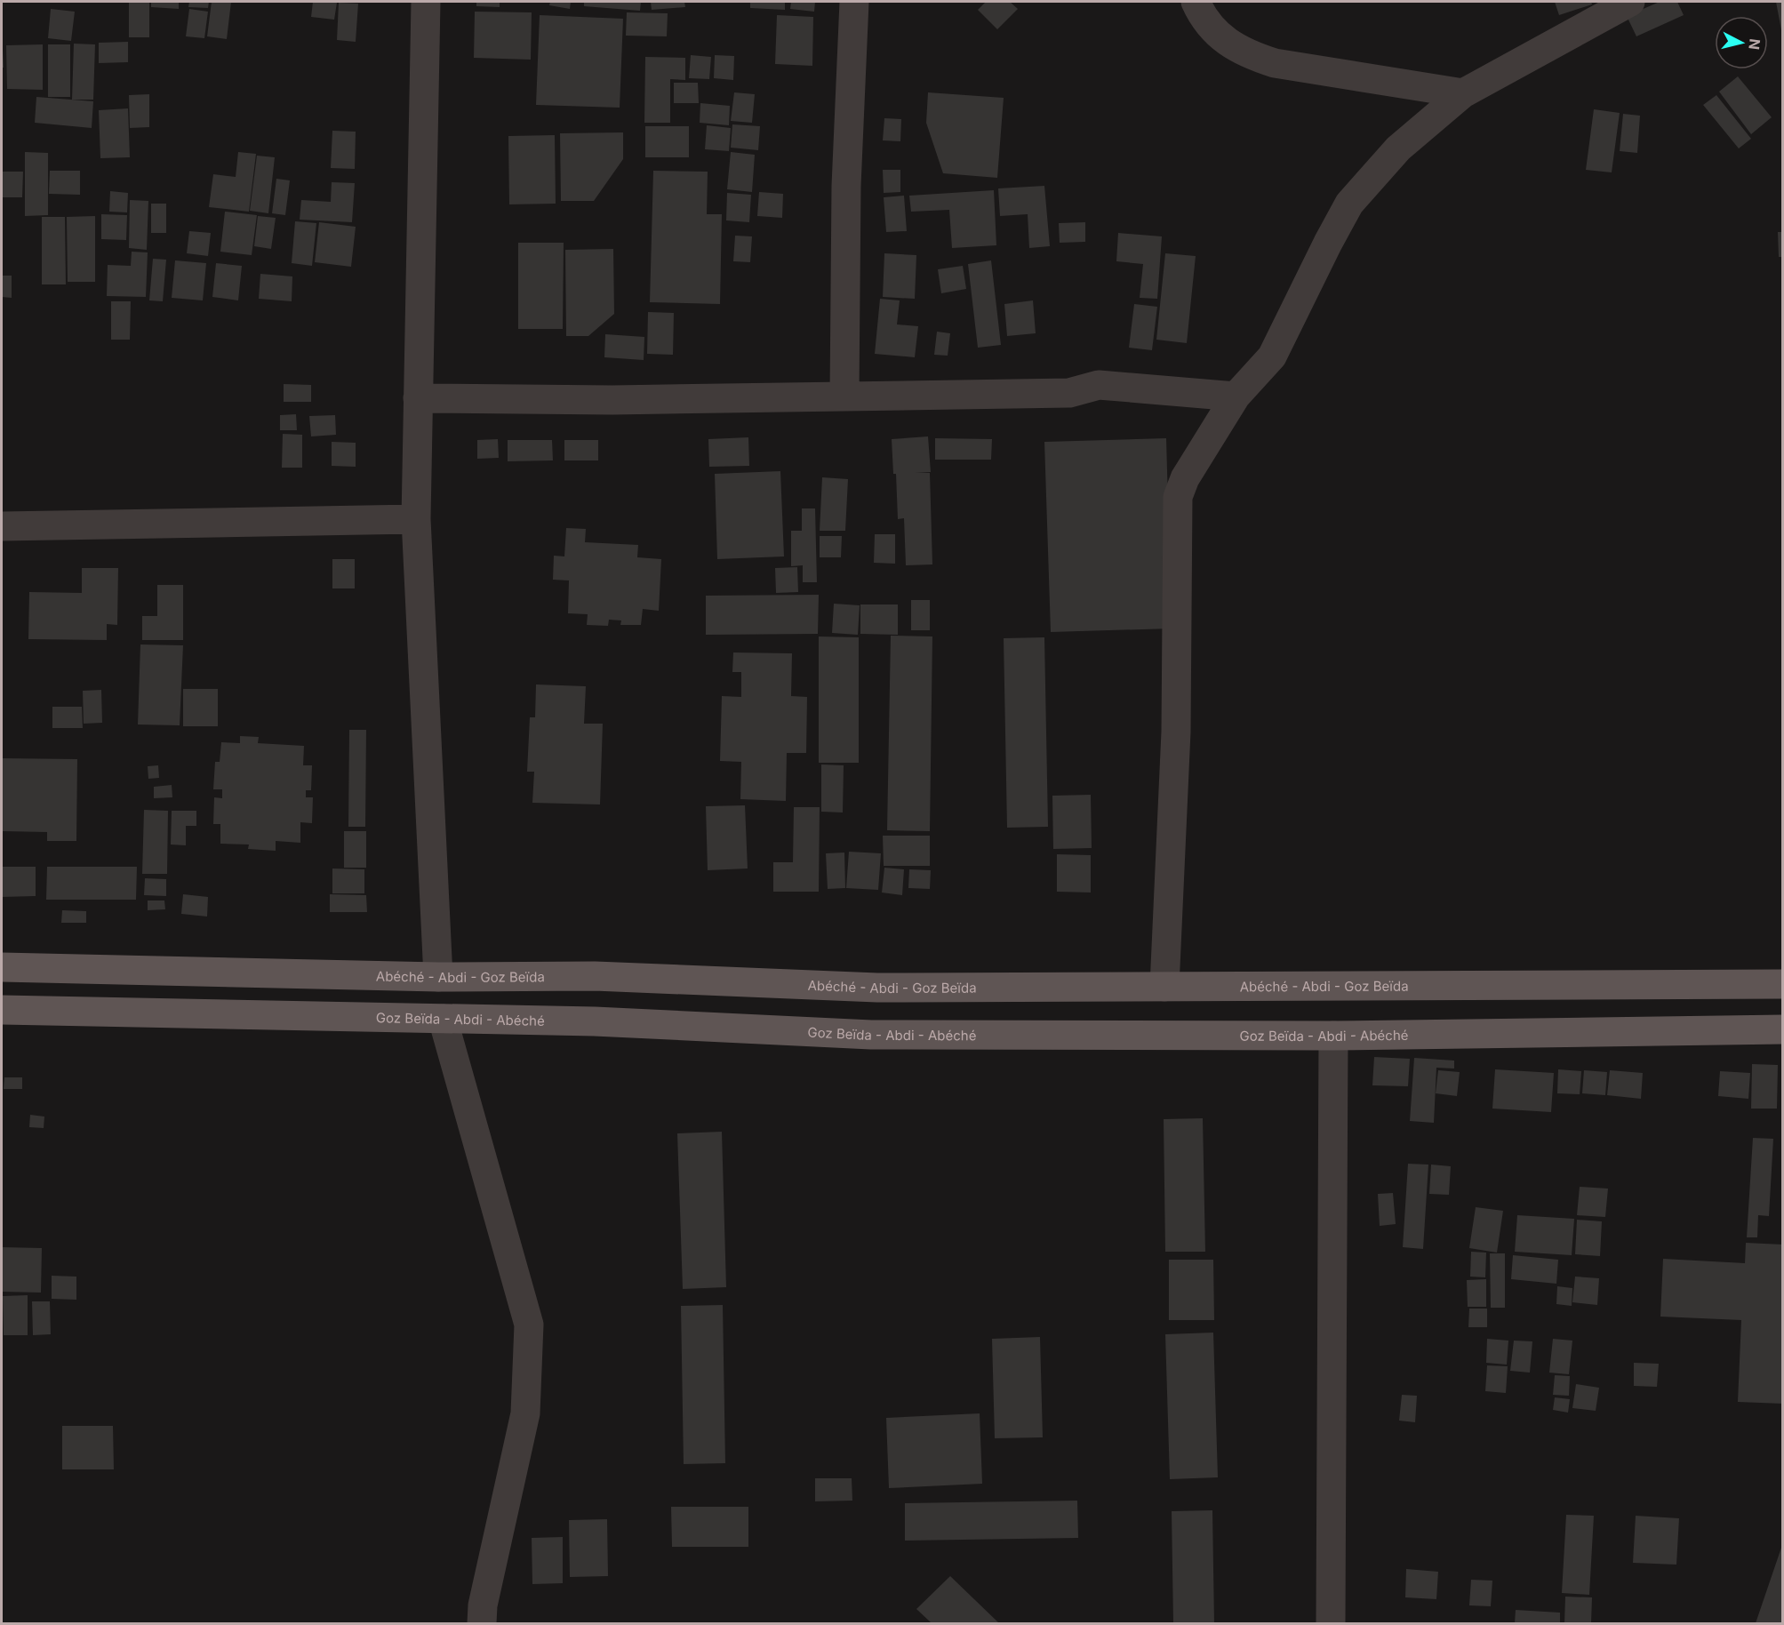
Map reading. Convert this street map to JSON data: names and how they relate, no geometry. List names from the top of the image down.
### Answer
{
  "streets": {
    "main road": ["Abéché - Abdi - Goz Beïda", "Goz Beïda - Abdi - Abéché"]
  },
  "north": "right"
}
